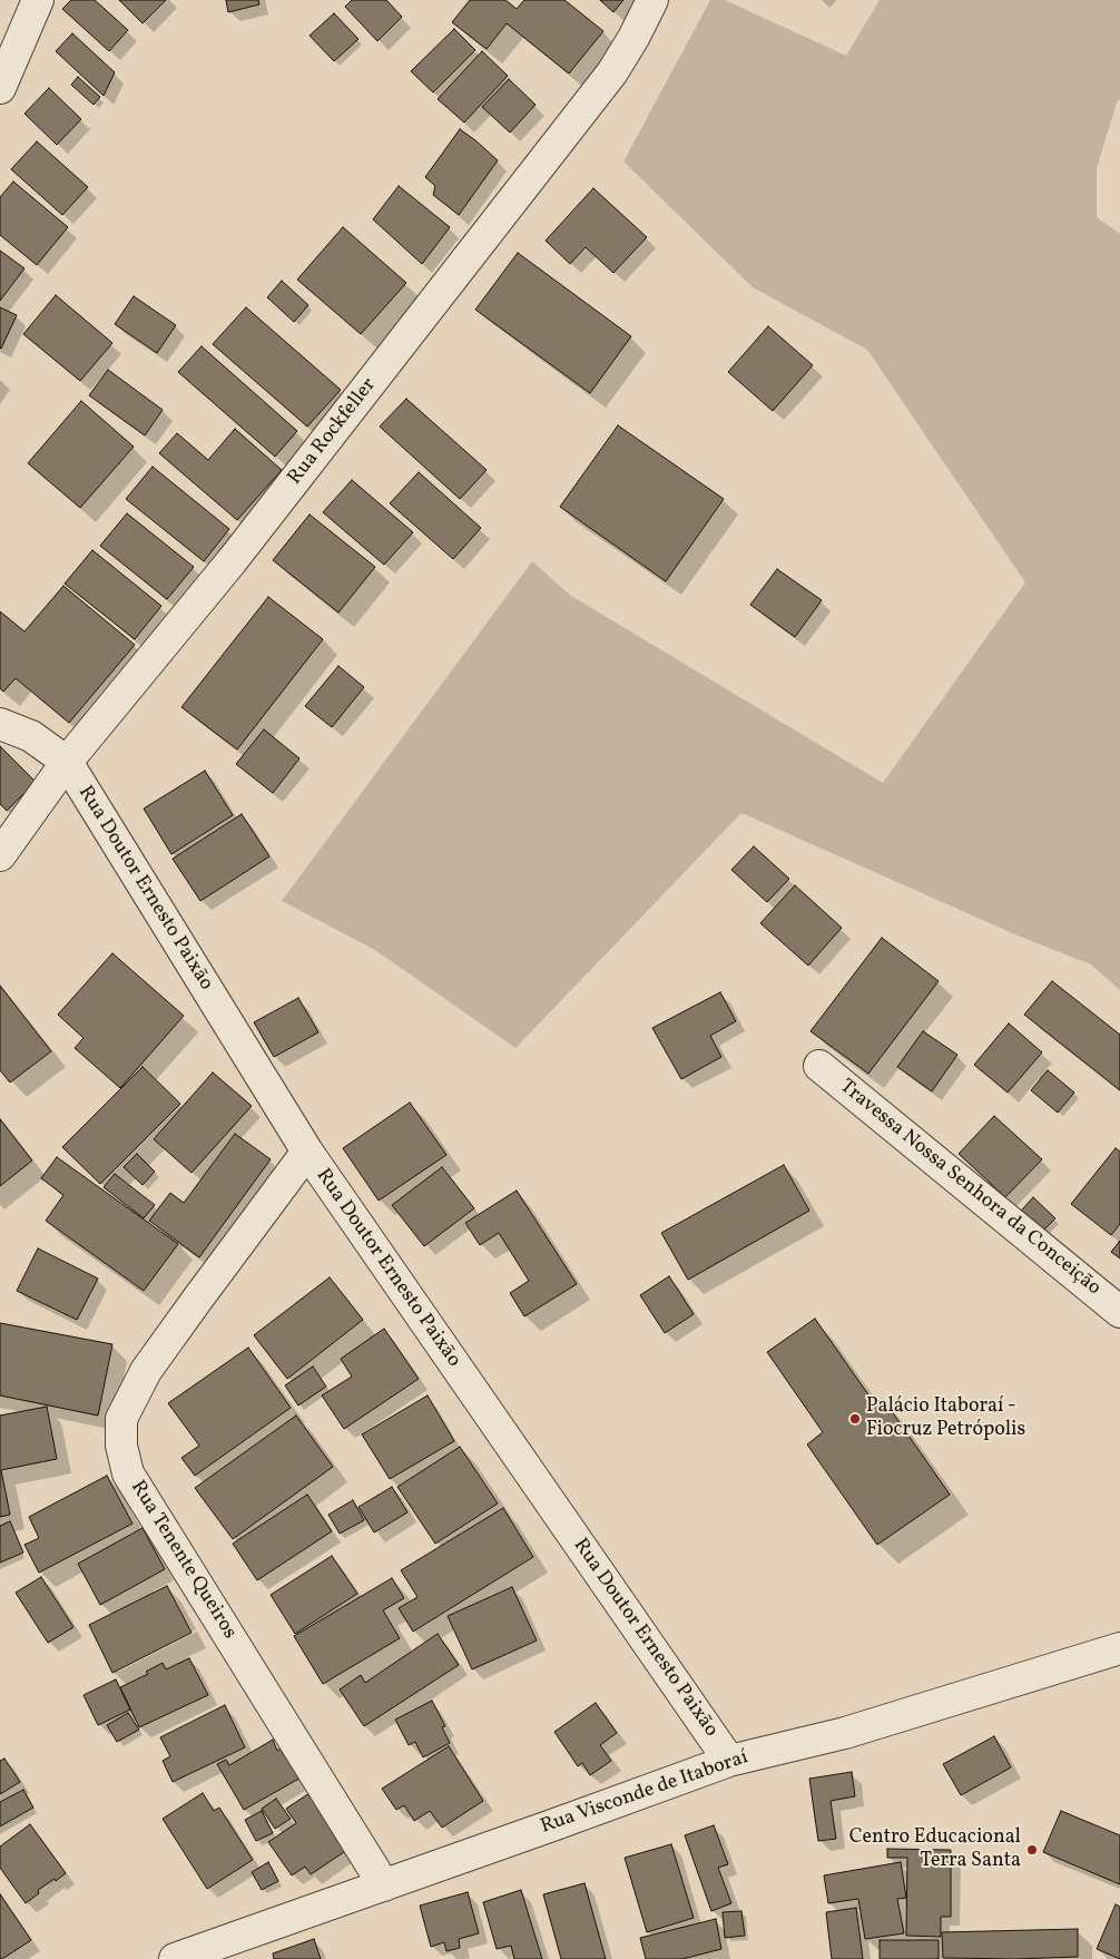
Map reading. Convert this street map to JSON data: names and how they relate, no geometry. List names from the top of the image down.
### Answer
{
  "streets": {
    "street": [
      "Rua Rockfeller",
      "Rua Doutor Ernesto Paixão",
      "Travessa Nossa Senhora da Conceição",
      "Rua Tenente Queiros",
      "Rua Visconde de Itaboraí"
    ]
  },
  "crossings": [
    ["Rua Rockfeller", "Rua Doutor Ernesto Paixão"],
    ["Rua Doutor Ernesto Paixão", "Rua Tenente Queiros"],
    ["Rua Doutor Ernesto Paixão", "Rua Visconde de Itaboraí"],
    ["Rua Tenente Queiros", "Rua Visconde de Itaboraí"]
  ],
  "places": ["Palácio Itaboraí - Fiocruz Petrópolis", "Centro Educacional Terra Santa"]
}
